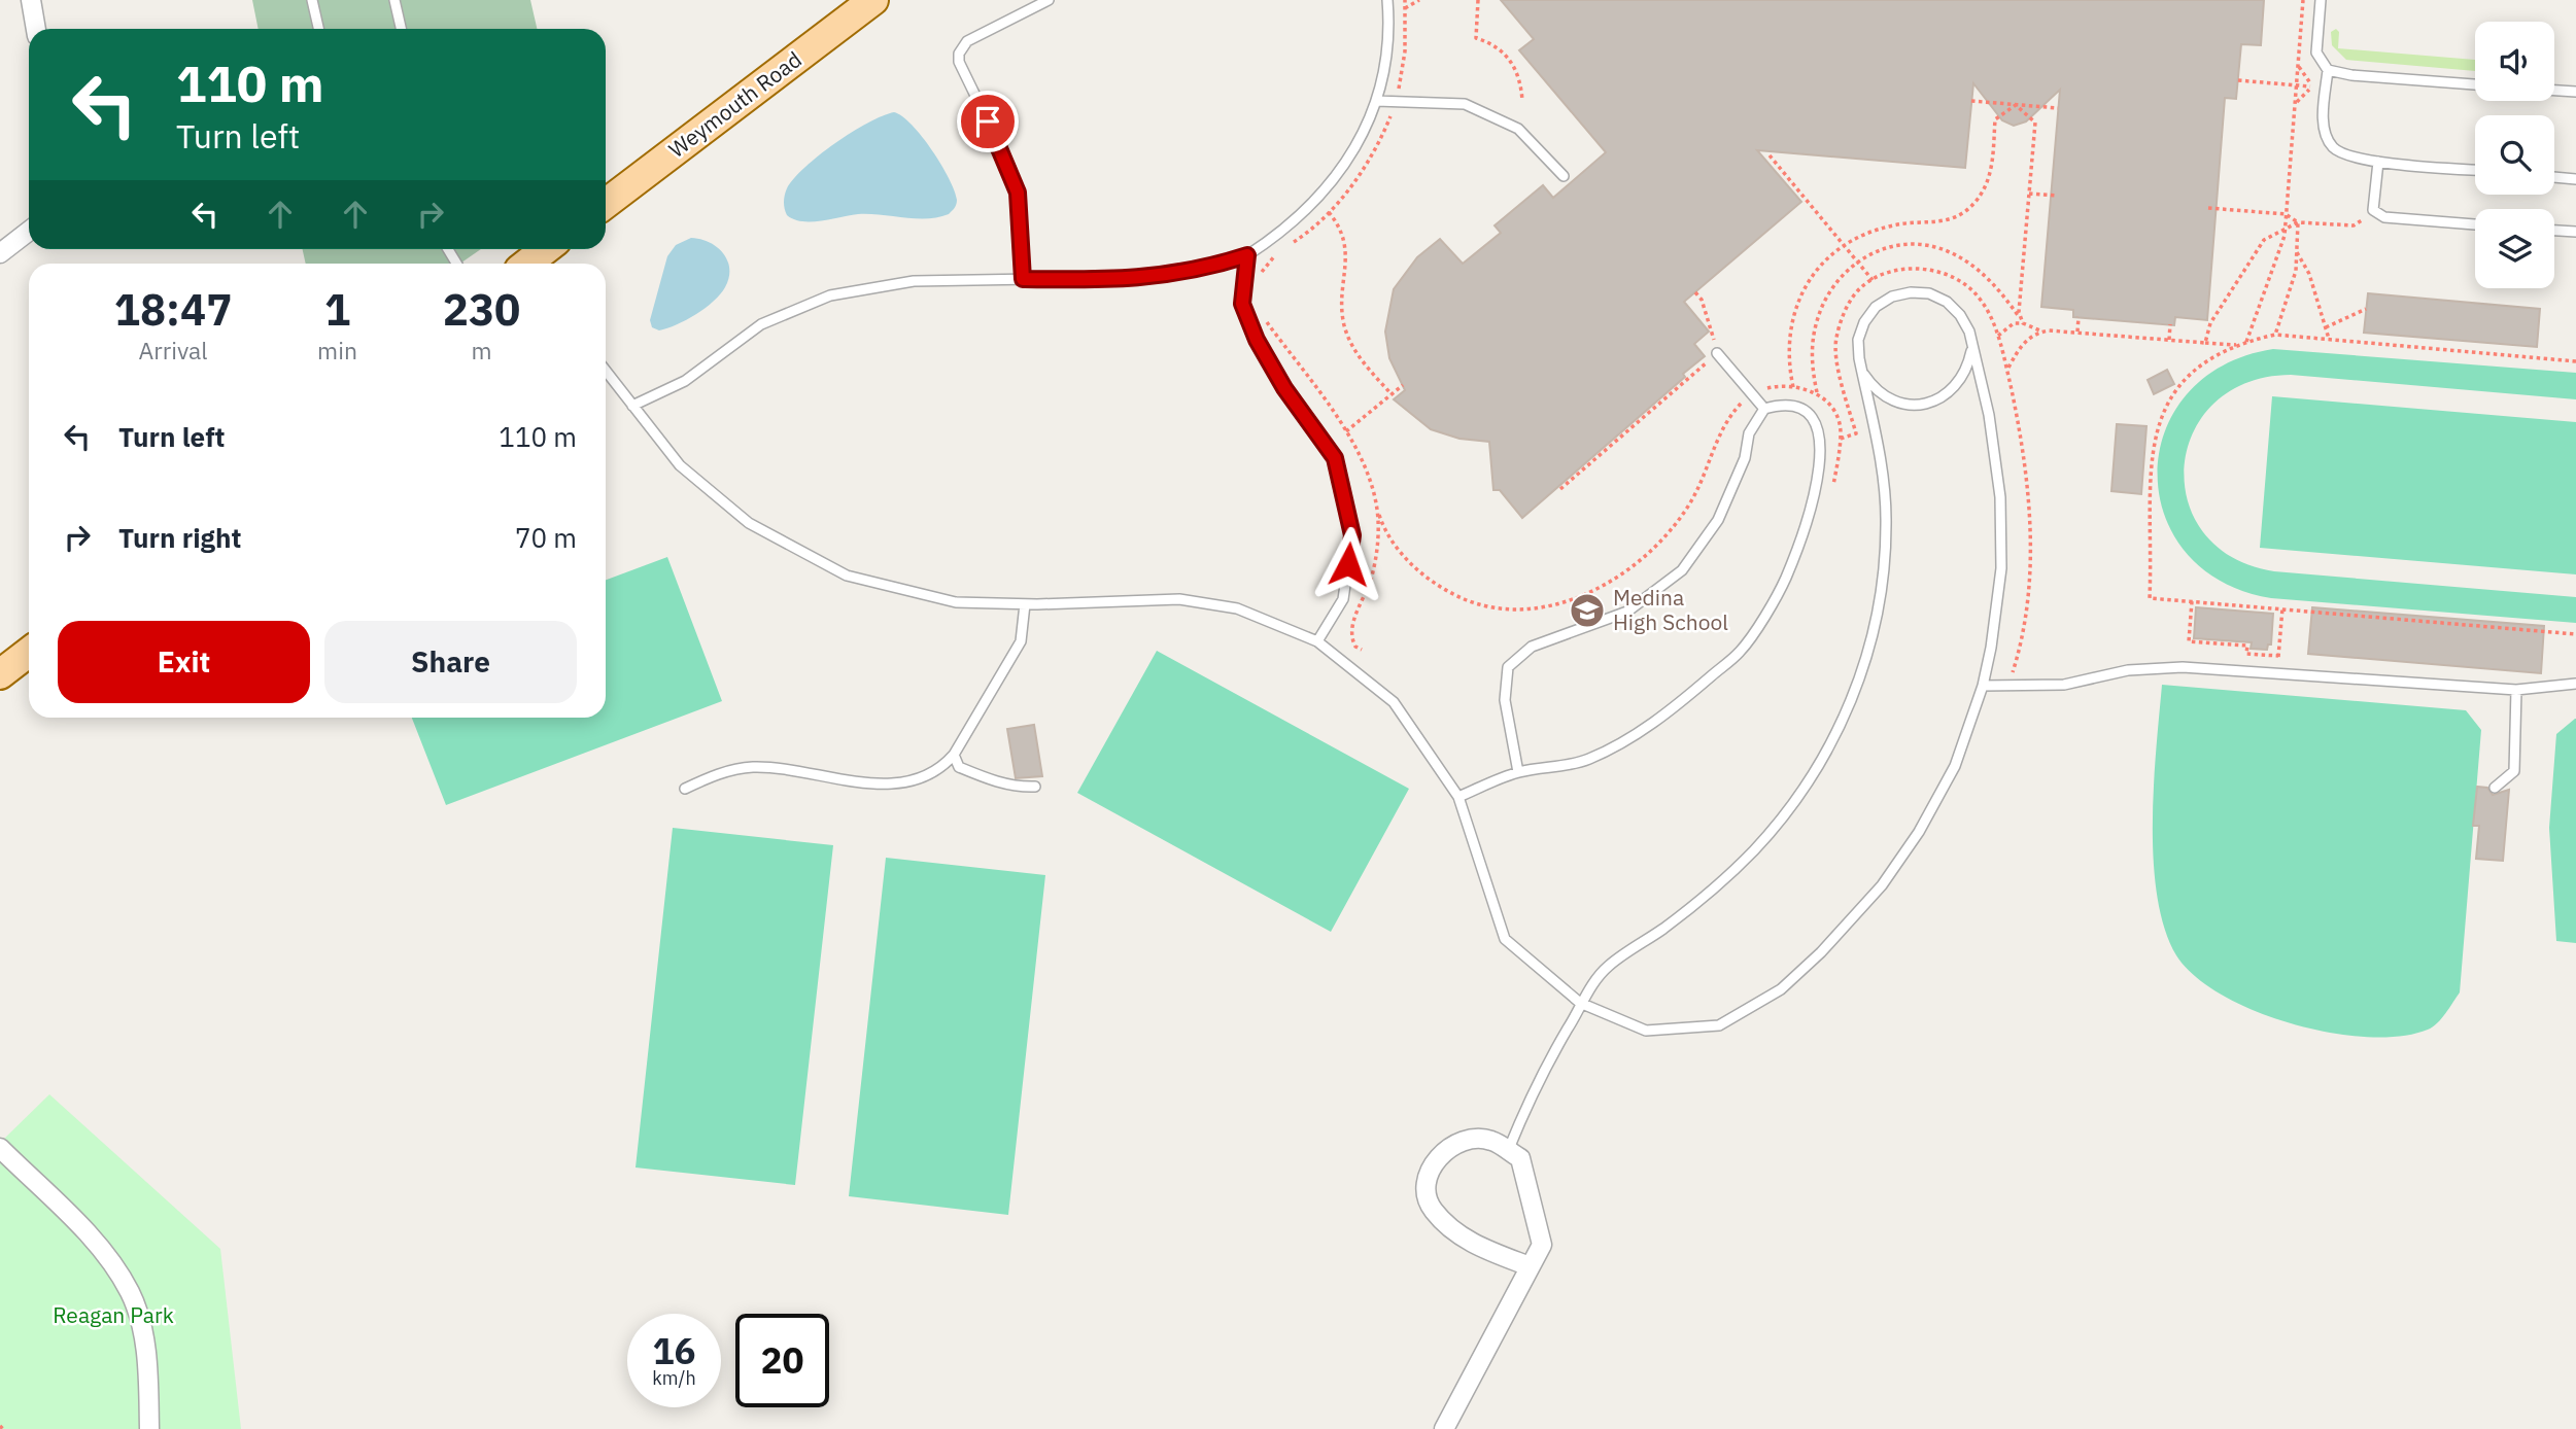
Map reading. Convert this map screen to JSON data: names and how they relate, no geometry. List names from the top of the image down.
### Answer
{
  "streets": {
    "main road": ["Weymouth Road"]
  },
  "parks": ["Reagan Park"],
  "places": {
    "school or university": ["Medina High School"]
  },
  "page": {
    "turn": ["110 m", "Turn left"],
    "eta": [
      "18:47",
      "Arrival",
      "1",
      "min",
      "230",
      "m"
    ],
    "list": [
      {
        "name": "Turn left",
        "value": "110 m"
      },
      {
        "name": "Turn right",
        "value": "70 m"
      }
    ],
    "buttons": ["Exit", "Share"],
    "speed": "16 km/h",
    "limit": "20"
  }
}
